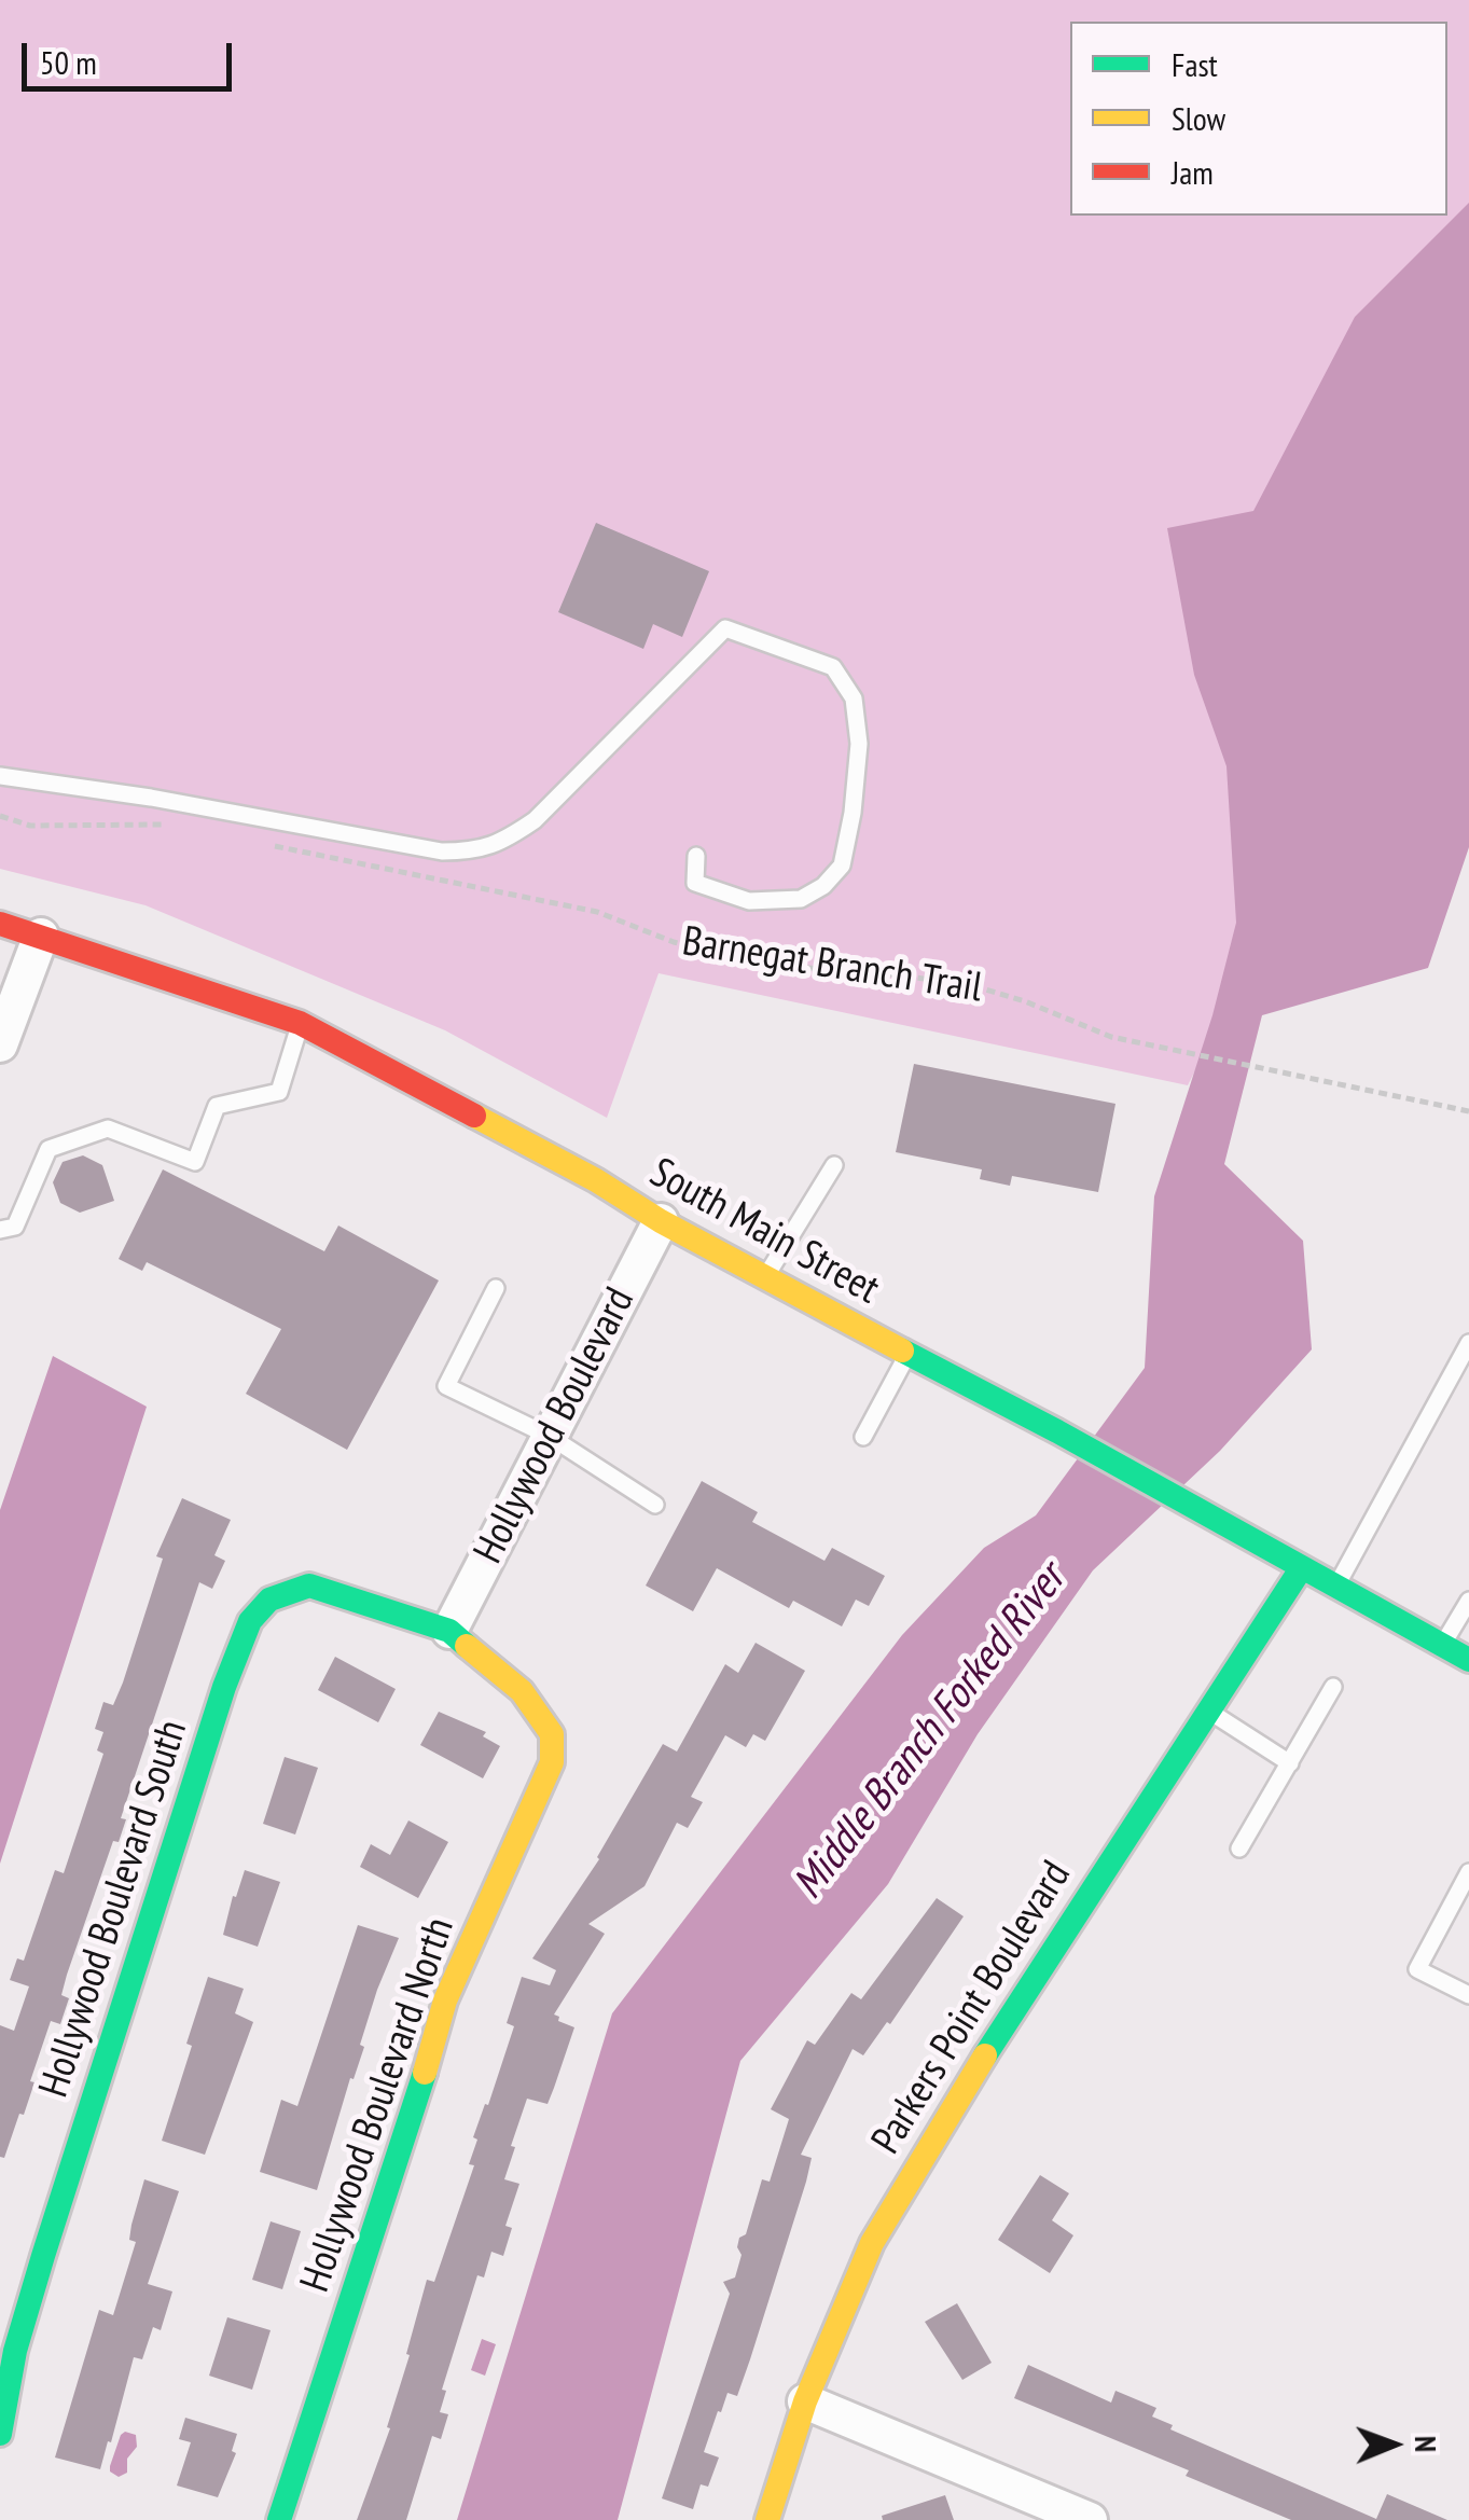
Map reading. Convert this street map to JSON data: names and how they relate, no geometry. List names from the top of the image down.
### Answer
{
  "streets": {
    "main road": [
      "South Main Street",
      "Hollywood Boulevard South",
      "Parkers Point Boulevard",
      "Hollywood Boulevard North"
    ],
    "street": ["Hollywood Boulevard"],
    "path": ["Barnegat Branch Trail"]
  },
  "crossings": [
    ["South Main Street", "Hollywood Boulevard"],
    ["South Main Street", "Parkers Point Boulevard"],
    ["Hollywood Boulevard", "Hollywood Boulevard South"],
    ["Hollywood Boulevard", "Hollywood Boulevard North"],
    ["Hollywood Boulevard South", "Hollywood Boulevard North"]
  ],
  "water": ["Middle Branch Forked River"],
  "legend": ["Fast", "Slow", "Jam"],
  "scale_bar": "50 m",
  "north": "right"
}
